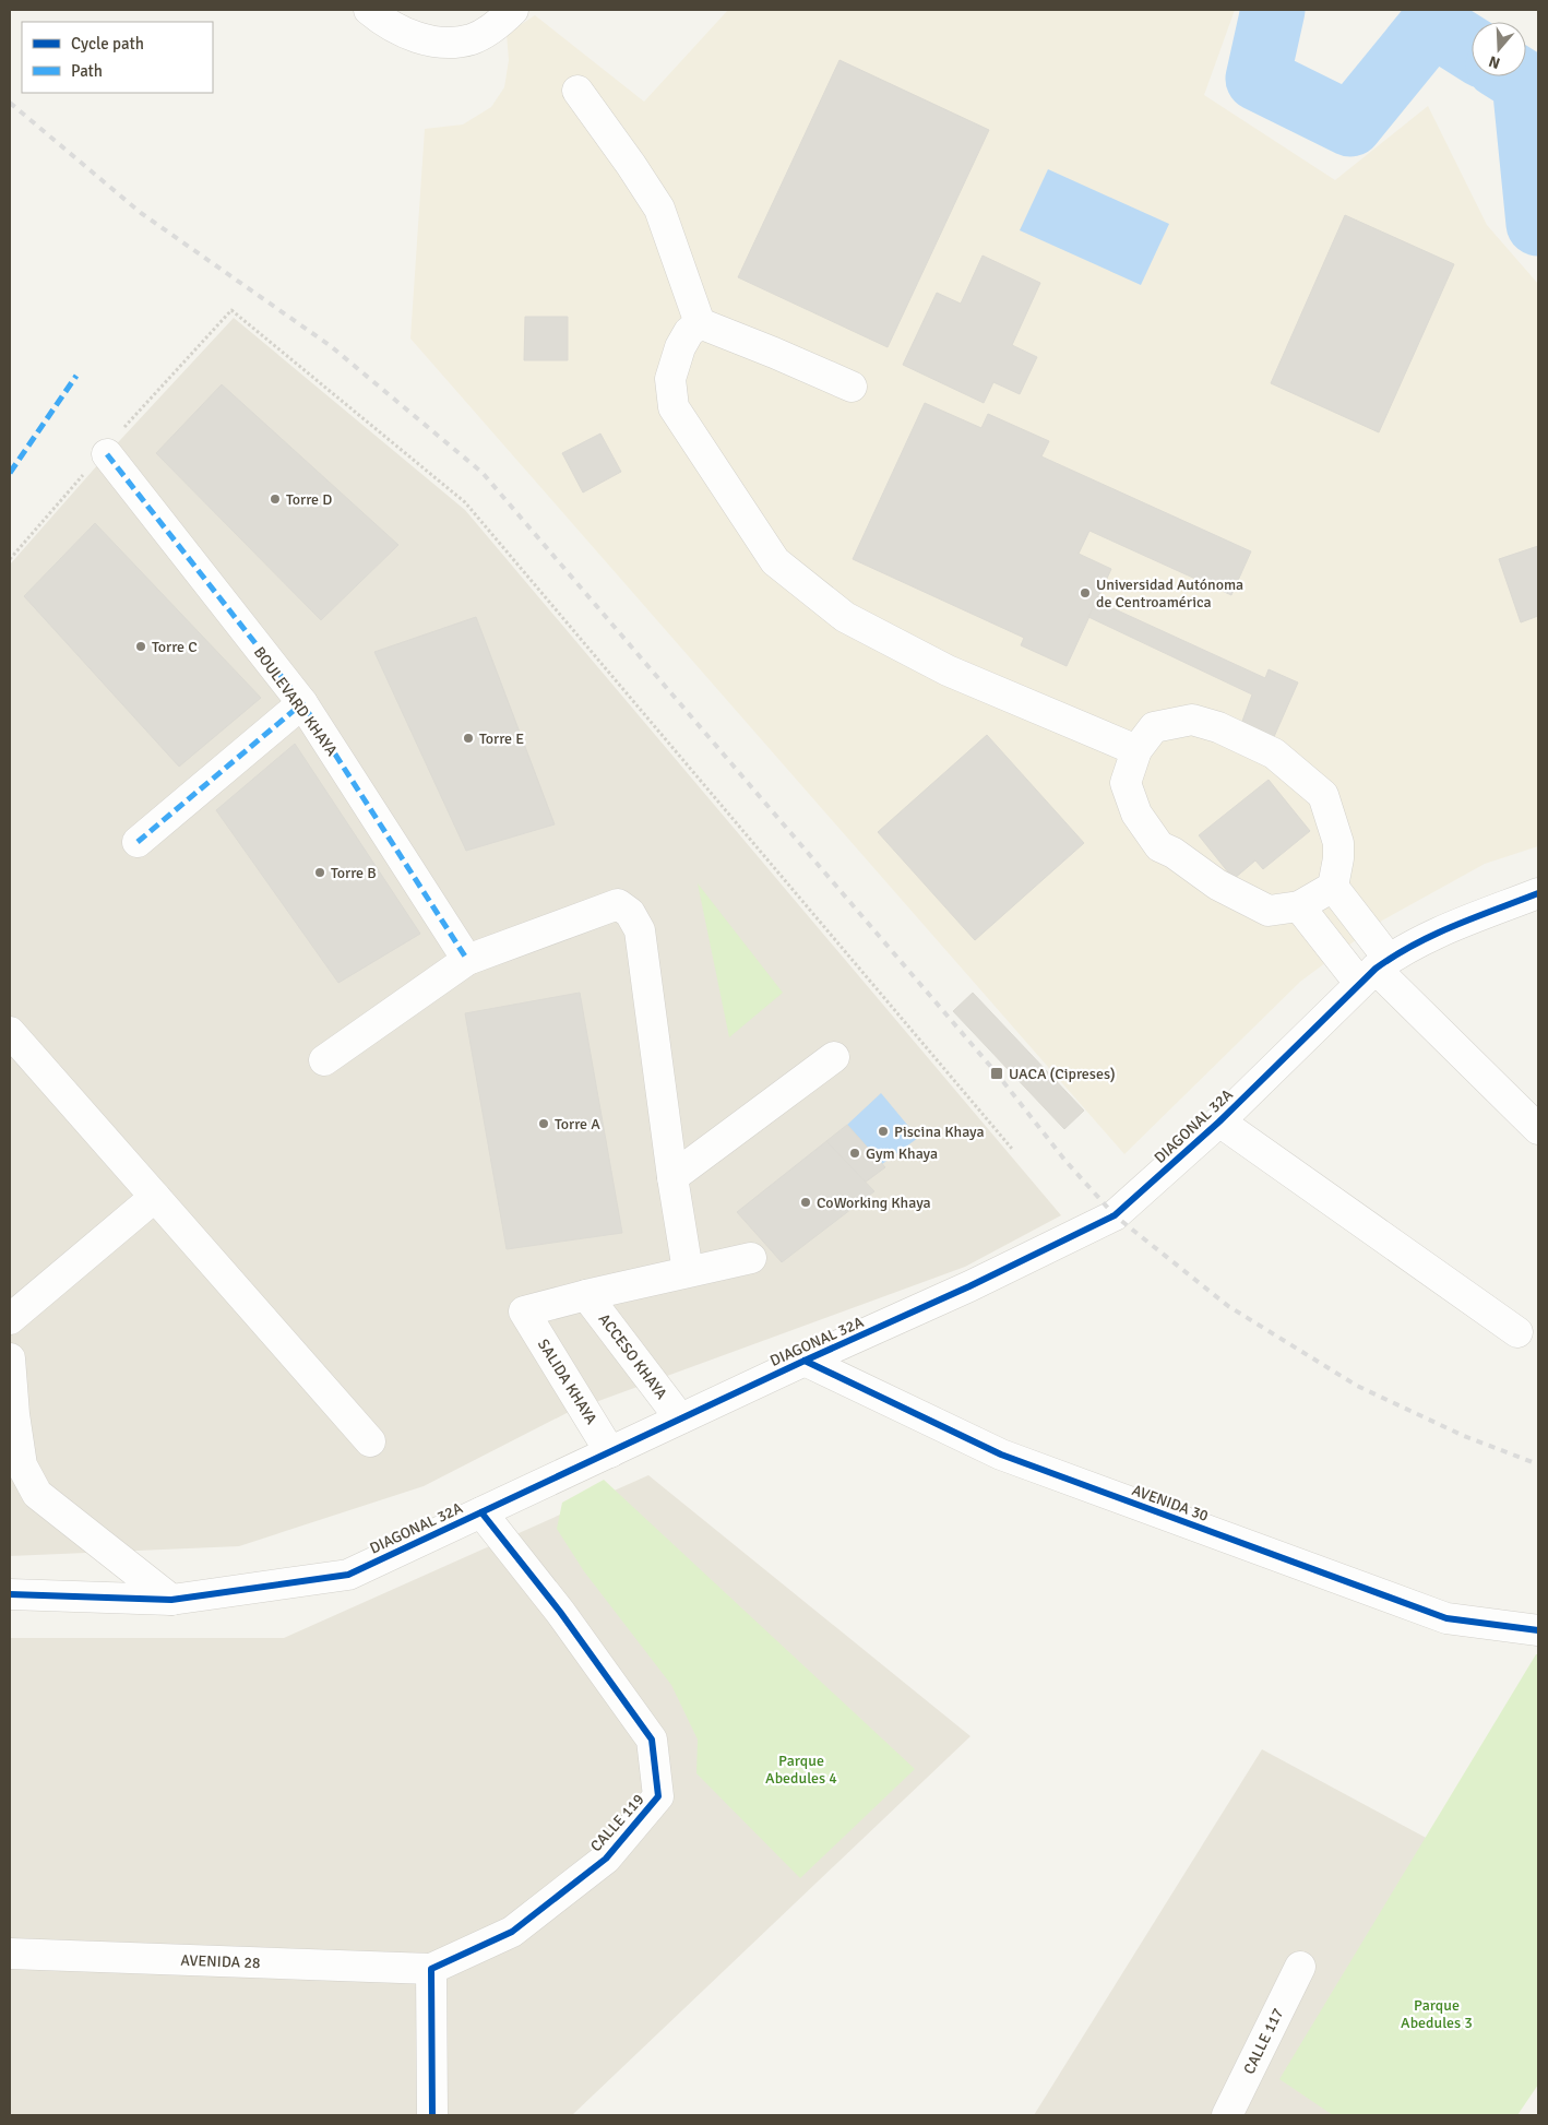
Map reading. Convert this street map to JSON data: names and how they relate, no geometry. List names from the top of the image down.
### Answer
{
  "streets": {
    "street": [
      "BOULEVARD KHAYA",
      "DIAGONAL 32A",
      "ACCESO KHAYA",
      "SALIDA KHAYA",
      "AVENIDA 30",
      "CALLE 119",
      "AVENIDA 28",
      "CALLE 117"
    ]
  },
  "crossings": [
    ["DIAGONAL 32A", "ACCESO KHAYA"],
    ["DIAGONAL 32A", "SALIDA KHAYA"],
    ["DIAGONAL 32A", "AVENIDA 30"],
    ["DIAGONAL 32A", "CALLE 119"],
    ["ACCESO KHAYA", "SALIDA KHAYA"],
    ["CALLE 119", "AVENIDA 28"]
  ],
  "parks": ["Parque Abedules 4", "Parque Abedules 3"],
  "places": {
    "other": [
      "Torre D",
      "Universidad Autónoma de Centroamérica",
      "Torre C",
      "Torre E",
      "Torre B",
      "Torre A",
      "Piscina Khaya",
      "Gym Khaya",
      "CoWorking Khaya"
    ],
    "transit": ["UACA (Cipreses)"]
  },
  "legend": ["Cycle path", "Path"],
  "north": "bottom"
}
